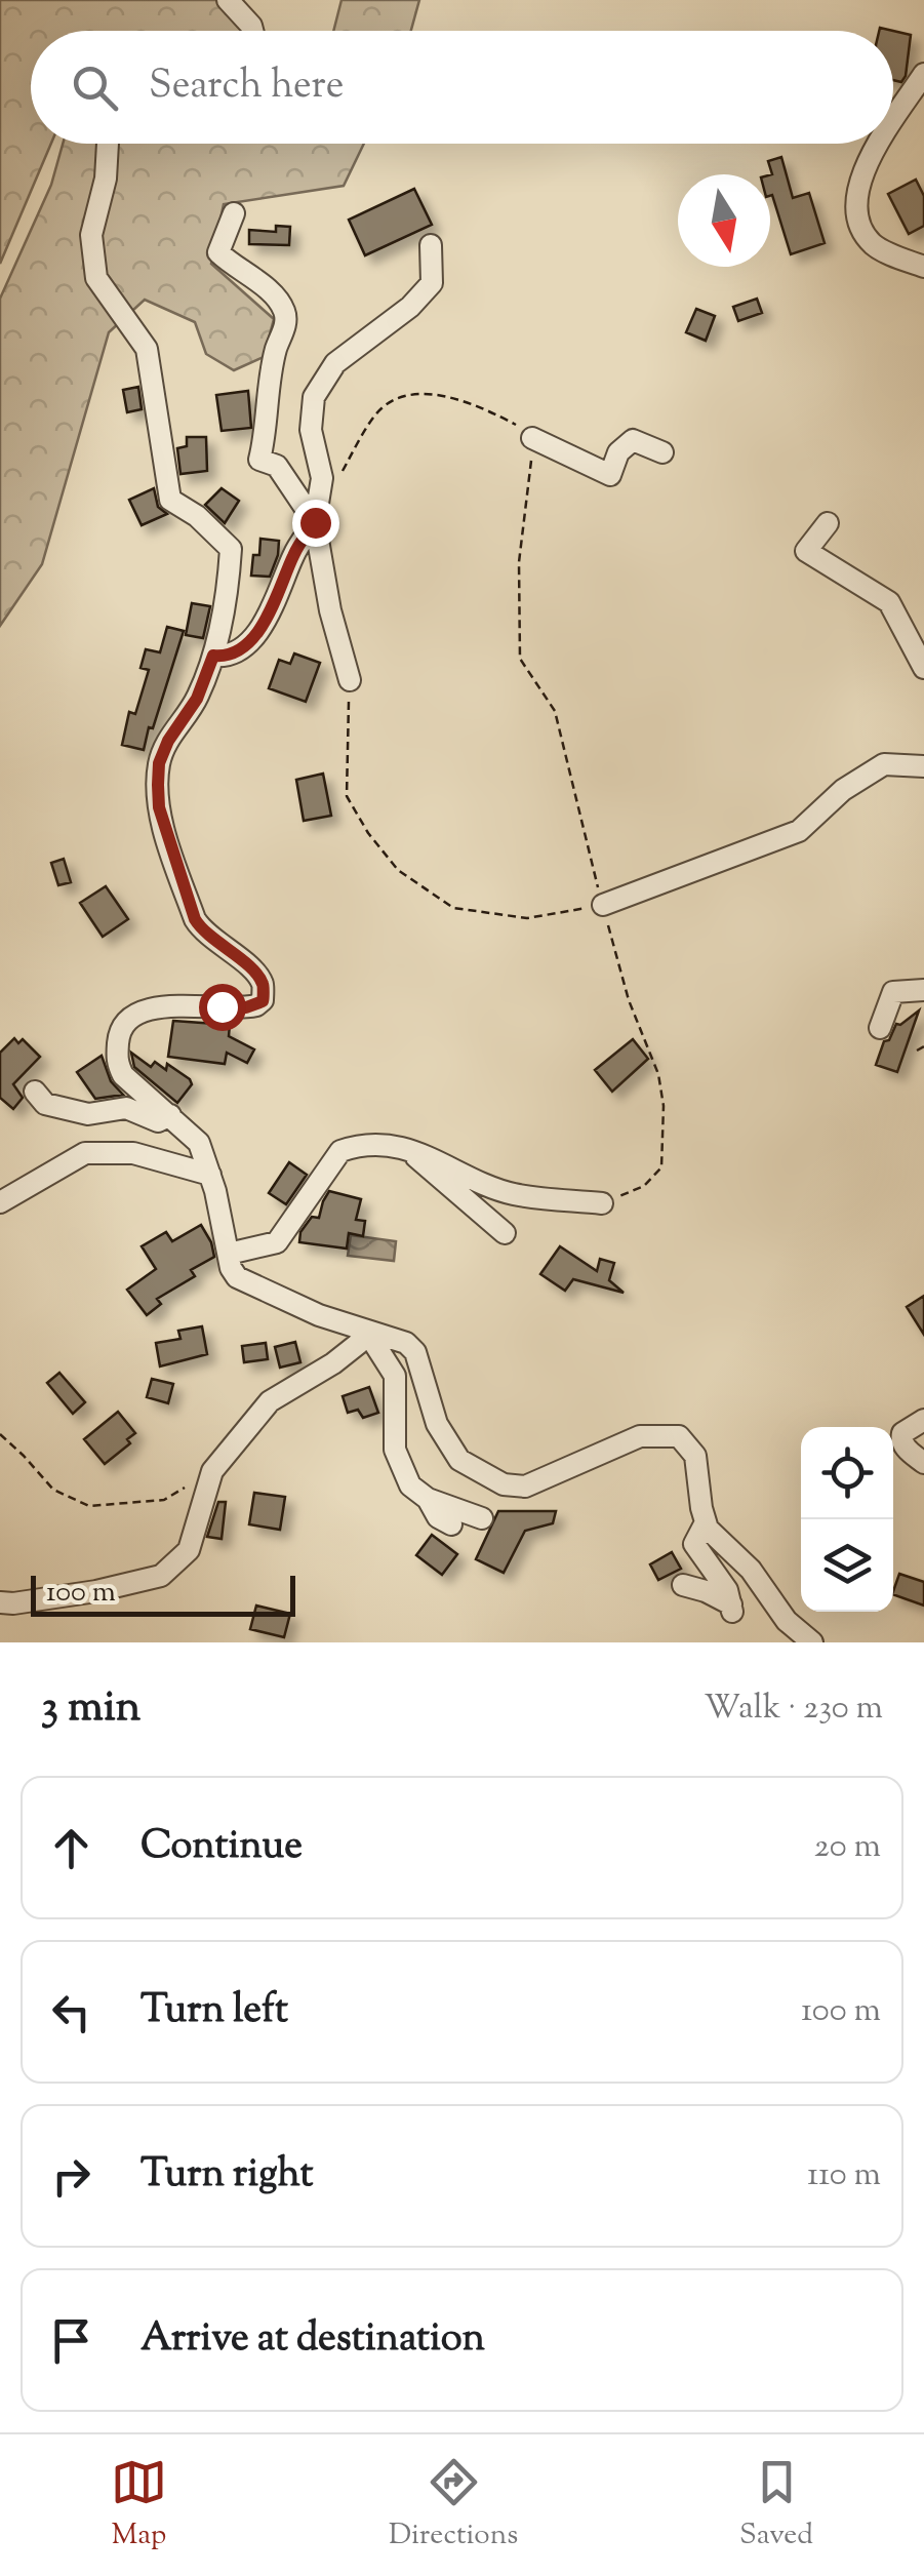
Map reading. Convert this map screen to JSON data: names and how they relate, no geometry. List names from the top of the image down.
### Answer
{
  "scale_bar": "100 m",
  "north": "bottom",
  "page": {
    "search": "Search here",
    "scale": "100 m",
    "heading": ["3 min", "Walk · 230 m"],
    "list": [
      ["Continue", "20 m"],
      ["Turn left", "100 m"],
      ["Turn right", "110 m"],
      "Arrive at destination"
    ],
    "nav": ["Map", "Directions", "Saved"]
  }
}
